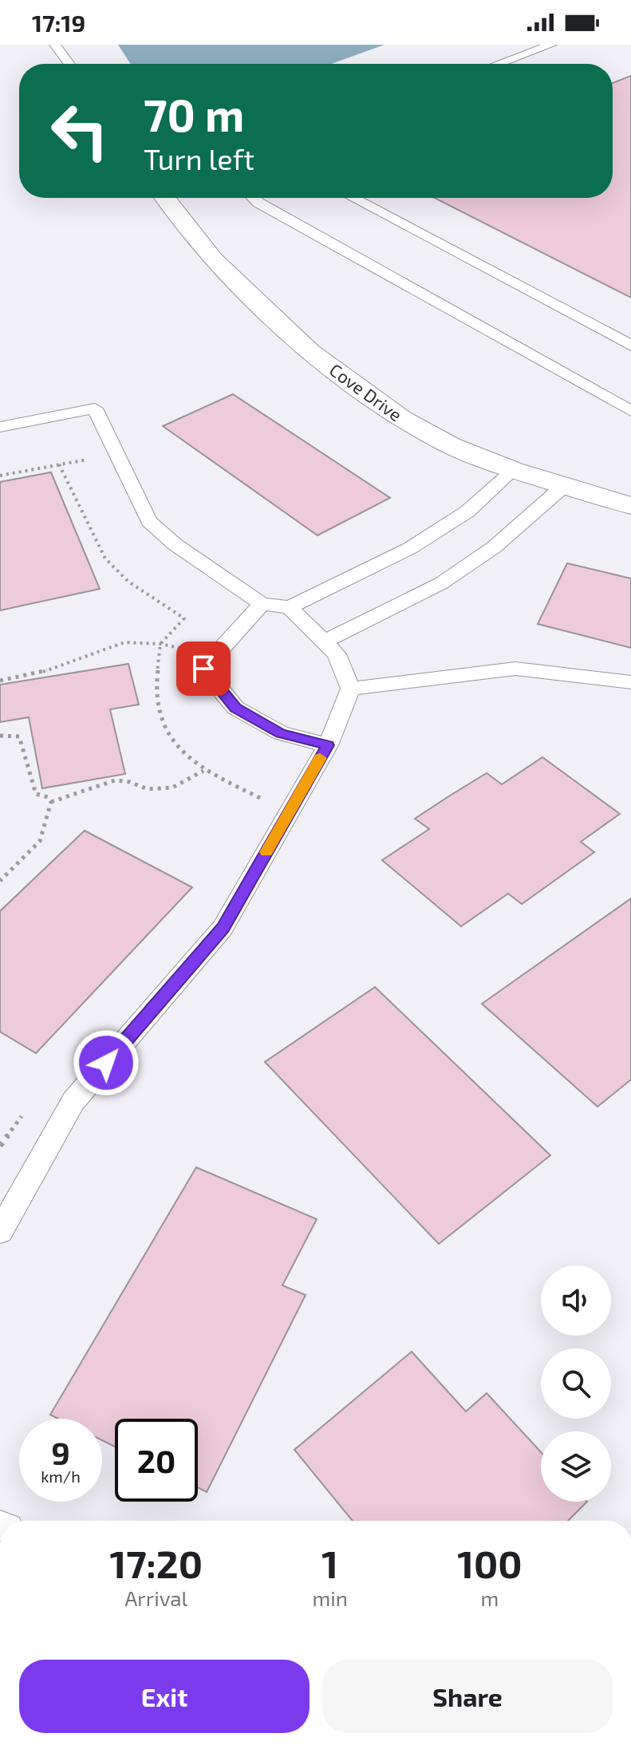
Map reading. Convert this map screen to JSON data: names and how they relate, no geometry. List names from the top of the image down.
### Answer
{
  "streets": {
    "street": ["Cove Drive"]
  },
  "page": {
    "status": "17:19",
    "turn": ["70 m", "Turn left"],
    "speed": "9 km/h",
    "limit": "20",
    "eta": [
      "17:20",
      "Arrival",
      "1",
      "min",
      "100",
      "m"
    ],
    "buttons": ["Exit", "Share"]
  }
}
